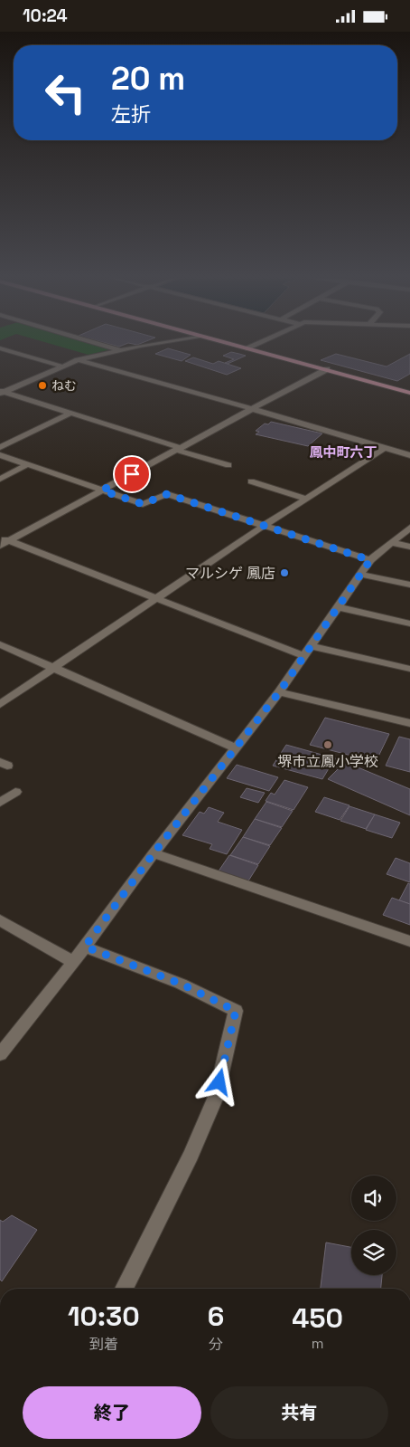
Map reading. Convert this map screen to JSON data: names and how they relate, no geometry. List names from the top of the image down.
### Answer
{
  "districts": ["鳳中町六丁"],
  "places": ["ねむ", "マルシゲ 鳳店", "堺市立鳳小学校"],
  "page": {
    "status": "10:24",
    "turn": ["20 m", "左折"],
    "eta": [
      "10:30",
      "到着",
      "6",
      "分",
      "450",
      "m"
    ],
    "buttons": ["終了", "共有"]
  }
}
